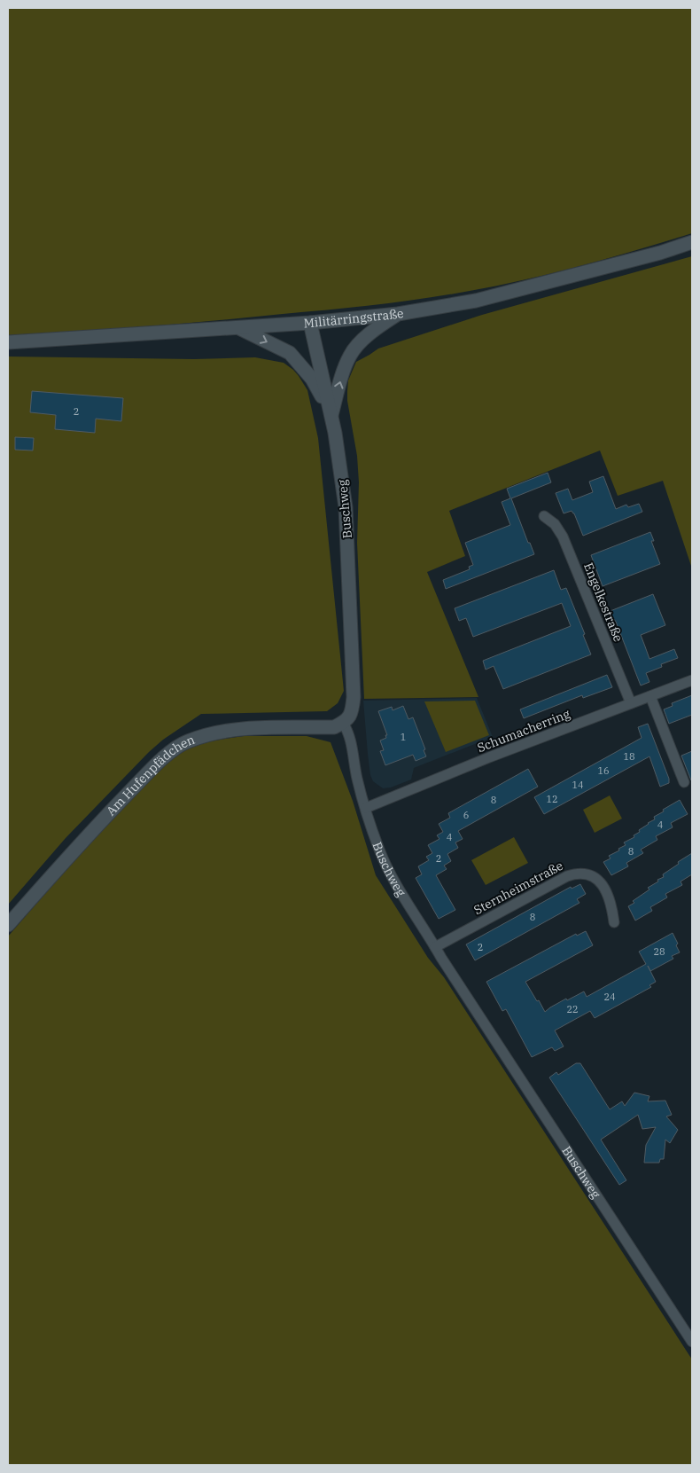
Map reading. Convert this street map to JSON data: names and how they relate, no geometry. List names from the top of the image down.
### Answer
{
  "streets": {
    "main road": ["Militärringstraße", "Buschweg", "Am Hufenpfädchen"],
    "street": ["Engelkestraße", "Schumacherring", "Sternheimstraße"]
  },
  "crossings": [
    ["Militärringstraße", "Buschweg"],
    ["Buschweg", "Schumacherring"],
    ["Buschweg", "Am Hufenpfädchen"],
    ["Buschweg", "Sternheimstraße"],
    ["Engelkestraße", "Schumacherring"]
  ],
  "house_numbers": [
    "2",
    "1",
    "18",
    "16",
    "14",
    "12",
    "8",
    "6",
    "4",
    "4",
    "8",
    "2",
    "8",
    "2",
    "28",
    "24",
    "22"
  ]
}
